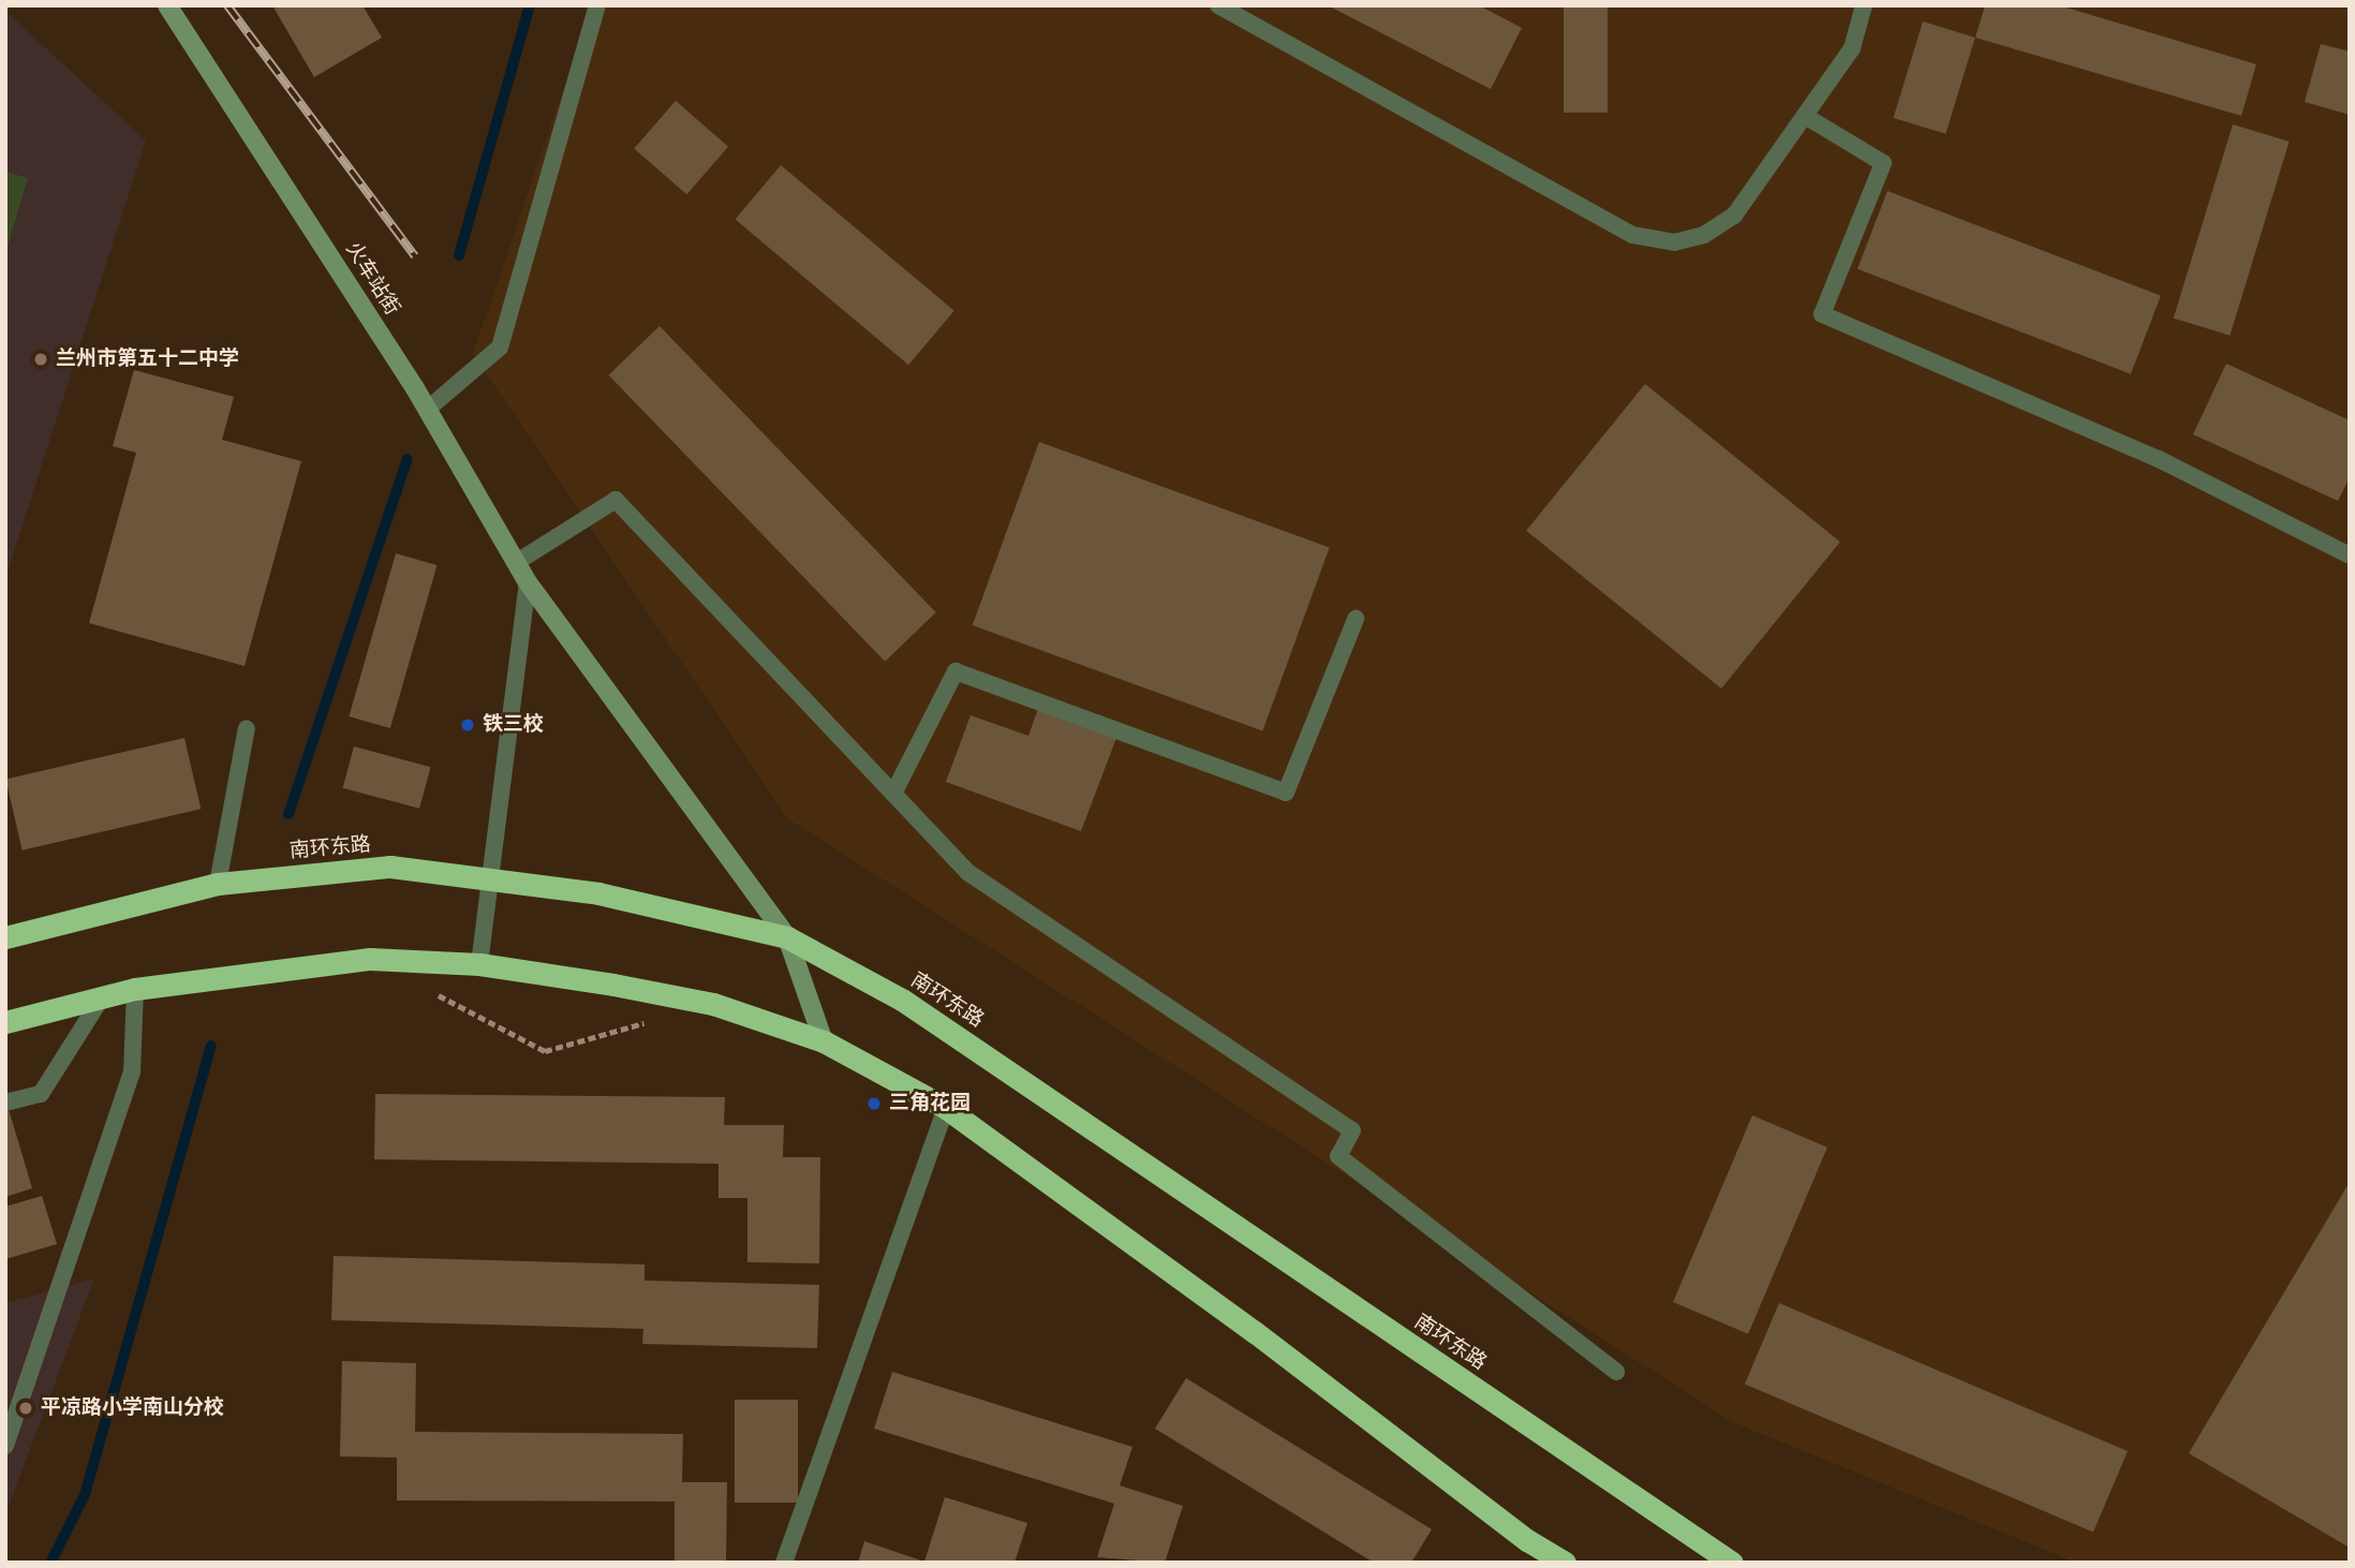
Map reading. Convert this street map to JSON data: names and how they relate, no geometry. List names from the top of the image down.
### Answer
{
  "streets": {
    "highway": ["南环东路"],
    "main road": ["火车站街"]
  },
  "crossings": [
    ["火车站街", "南环东路"]
  ],
  "places": [
    "兰州市第五十二中学",
    "铁三校",
    "三角花园",
    "平凉路小学南山分校"
  ]
}
